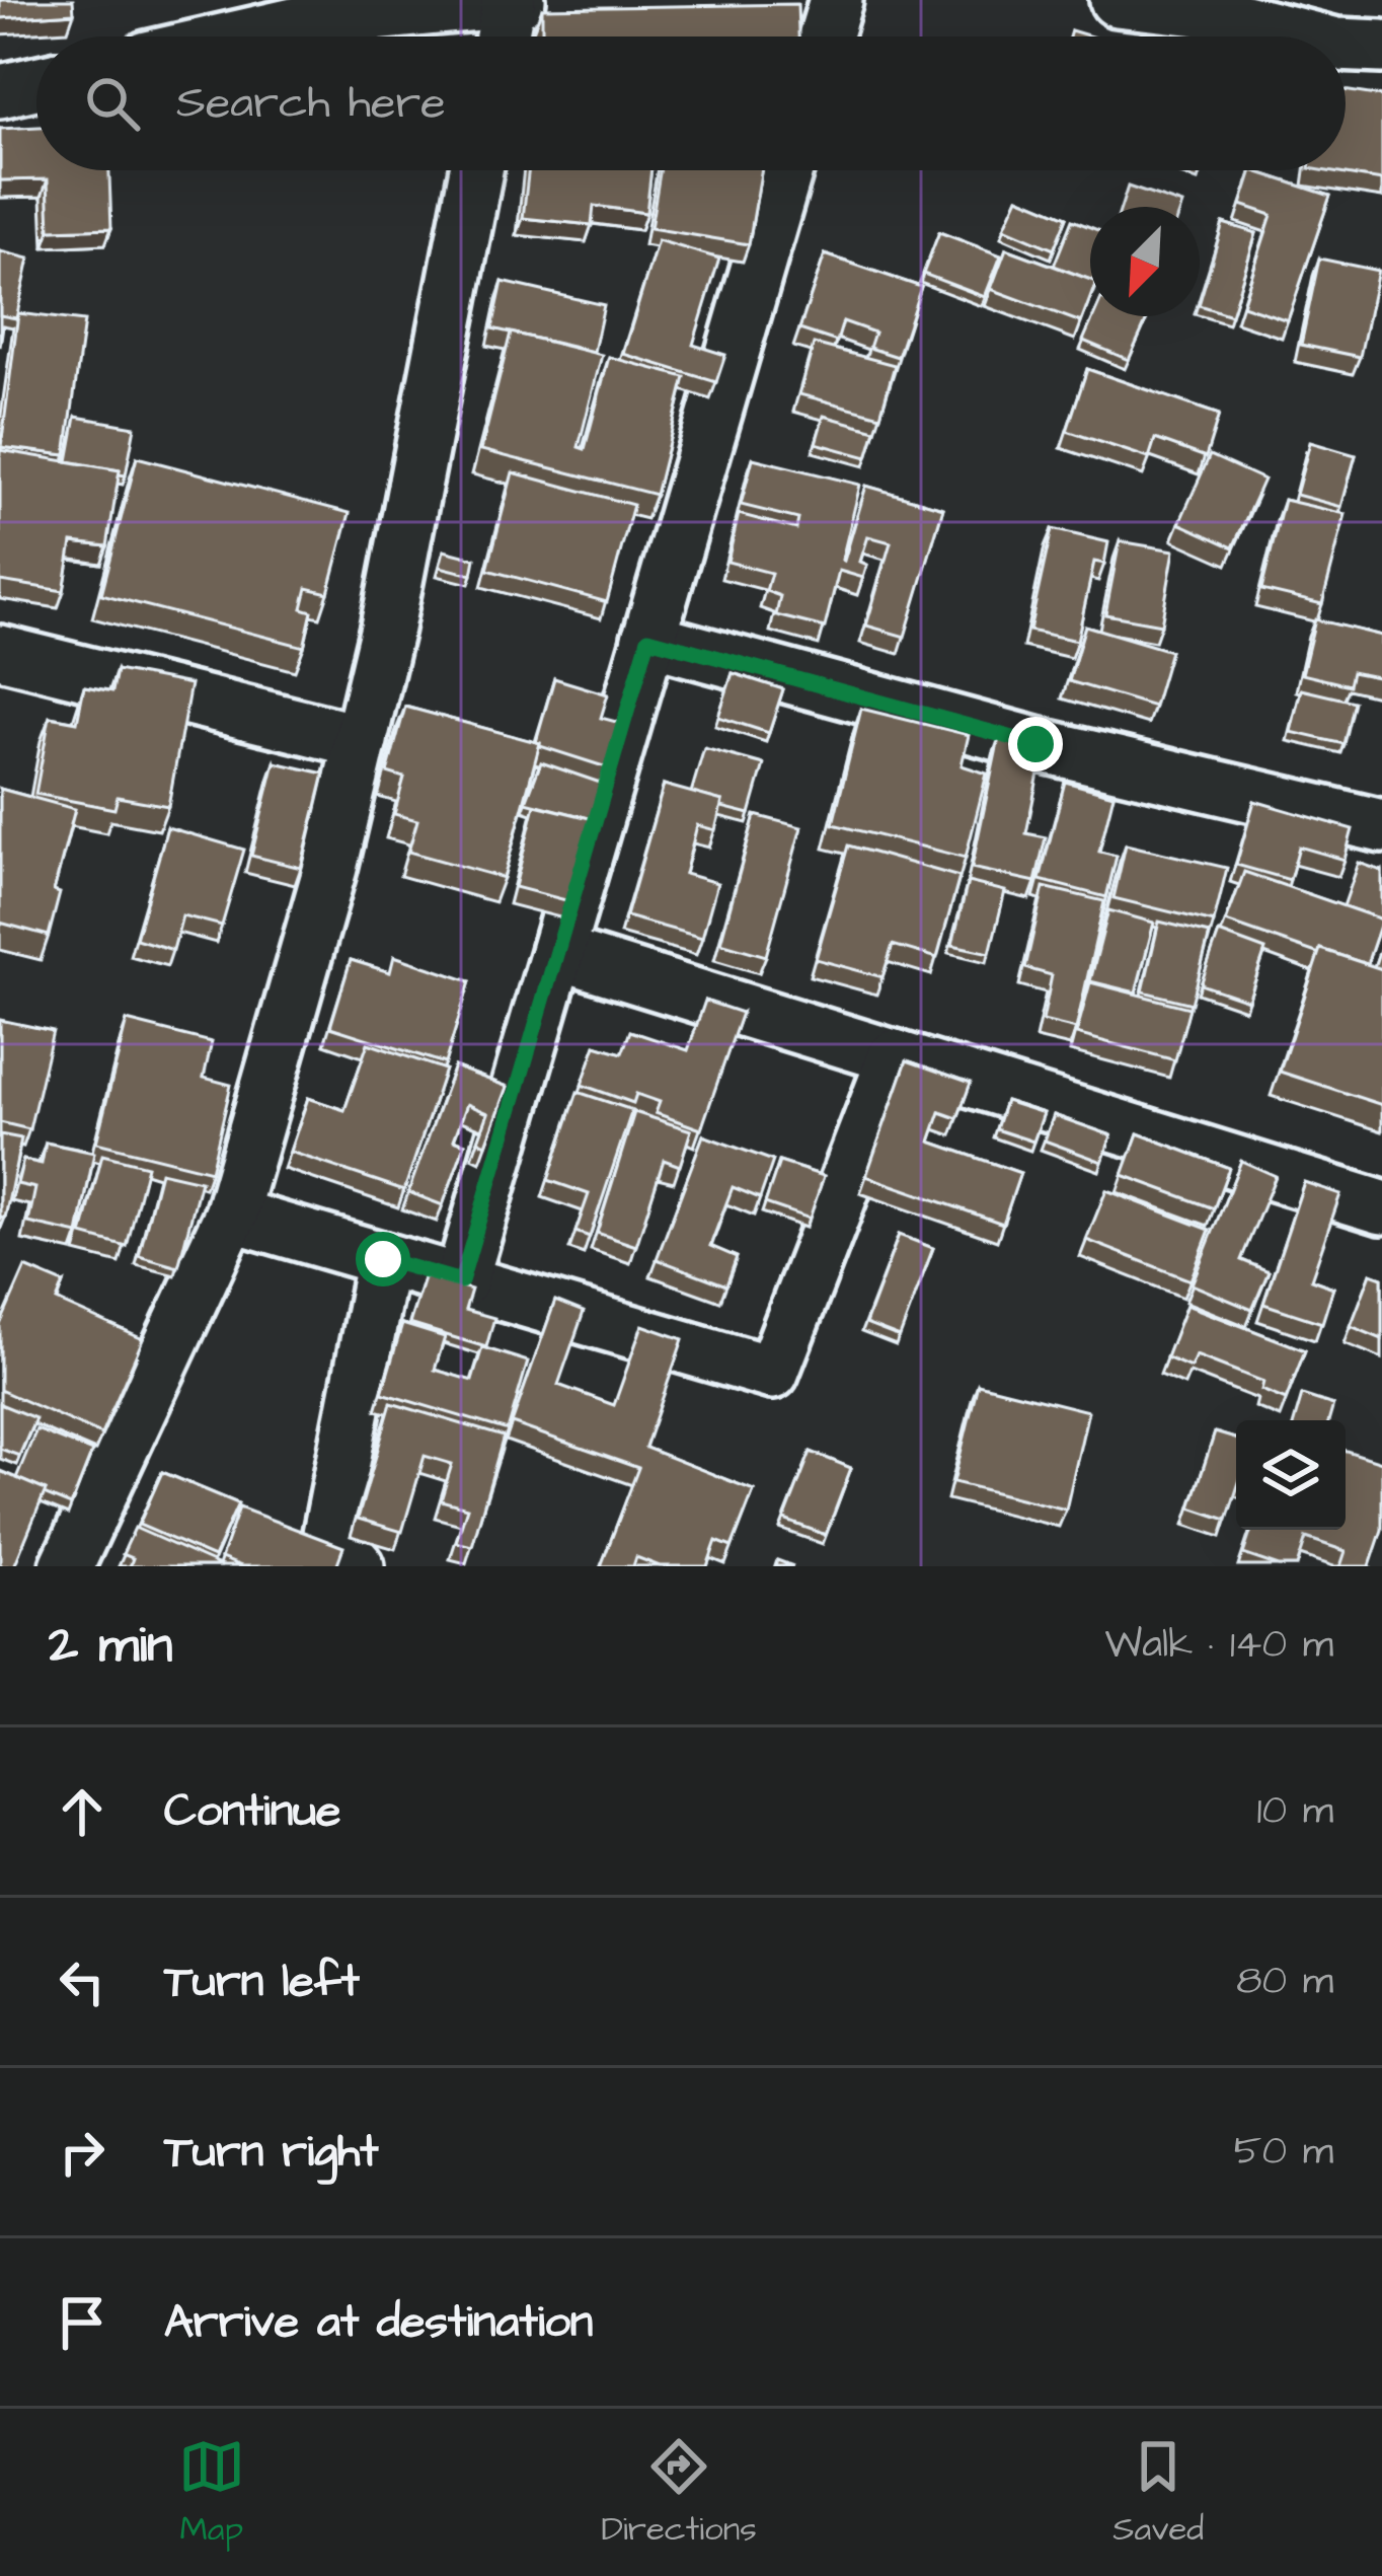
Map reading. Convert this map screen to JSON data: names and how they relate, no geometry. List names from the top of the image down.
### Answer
{
  "north": "bottom left",
  "page": {
    "search": "Search here",
    "heading": ["2 min", "Walk · 140 m"],
    "list": [
      ["Continue", "10 m"],
      ["Turn left", "80 m"],
      ["Turn right", "50 m"],
      "Arrive at destination"
    ],
    "nav": ["Map", "Directions", "Saved"]
  }
}
